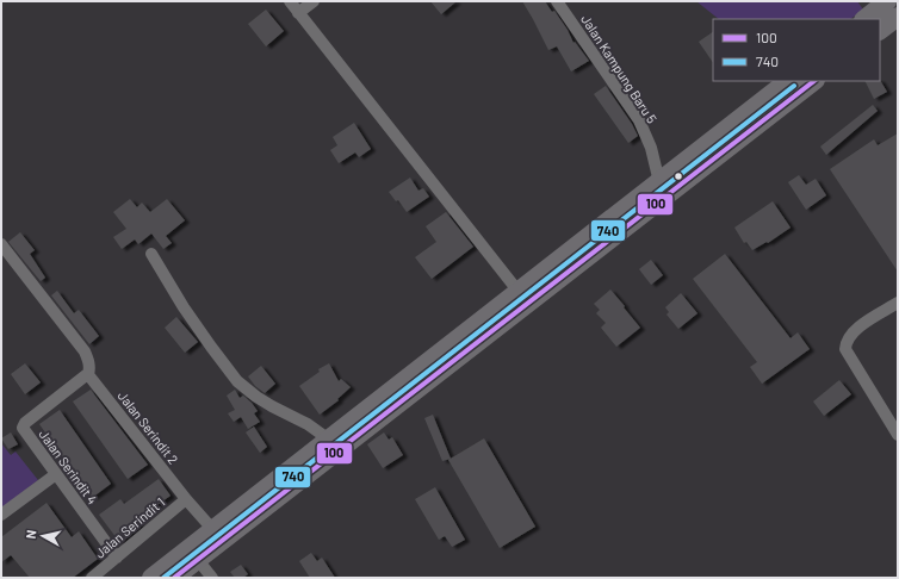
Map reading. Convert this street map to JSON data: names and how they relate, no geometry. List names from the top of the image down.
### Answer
{
  "streets": {
    "street": [
      "Jalan Kampung Baru 5",
      "Jalan Serindit 2",
      "Jalan Serindit 4",
      "Jalan Serindit 1"
    ]
  },
  "crossings": [
    ["Jalan Serindit 2", "Jalan Serindit 4"],
    ["Jalan Serindit 2", "Jalan Serindit 1"],
    ["Jalan Serindit 4", "Jalan Serindit 1"]
  ],
  "lines": ["transit line 100", "transit line 740"],
  "legend": ["100", "740"],
  "north": "left"
}
